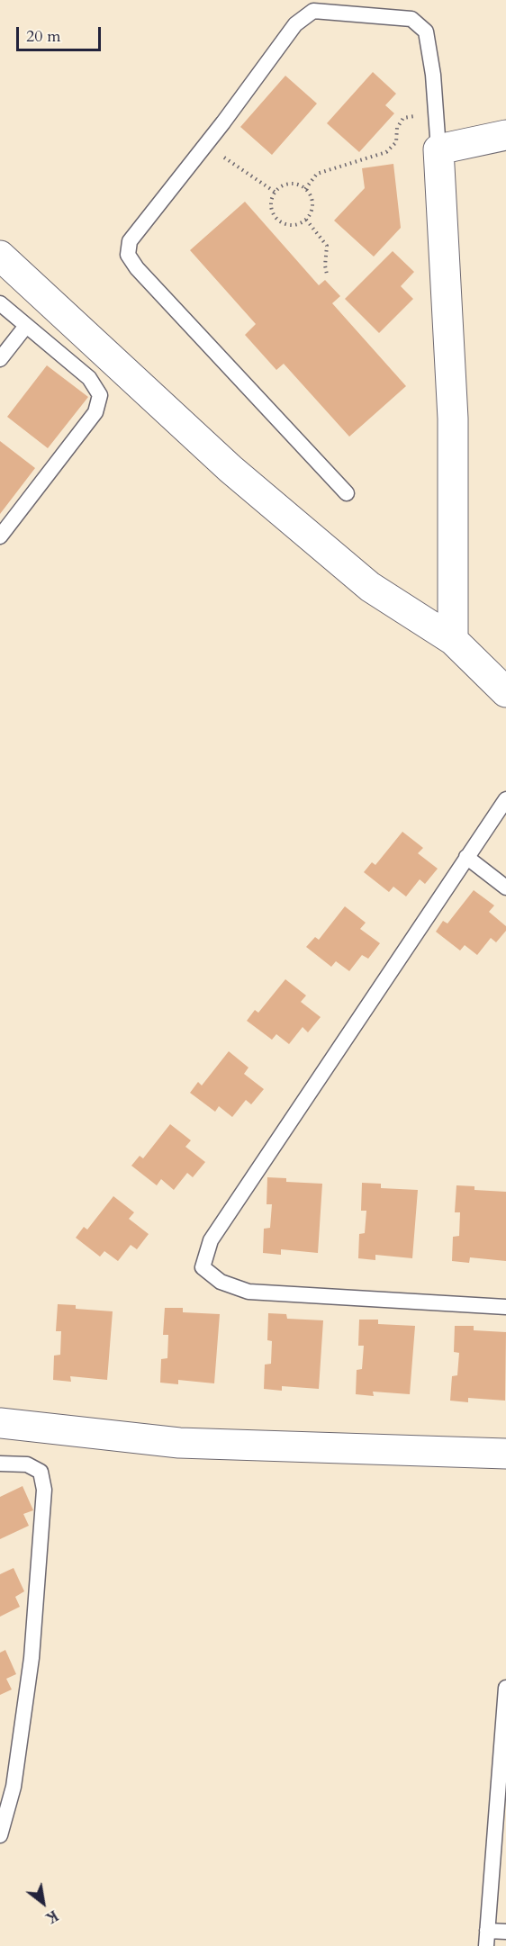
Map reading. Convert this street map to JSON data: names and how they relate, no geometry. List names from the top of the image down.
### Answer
{
  "scale_bar": "20 m",
  "north": "bottom right"
}
